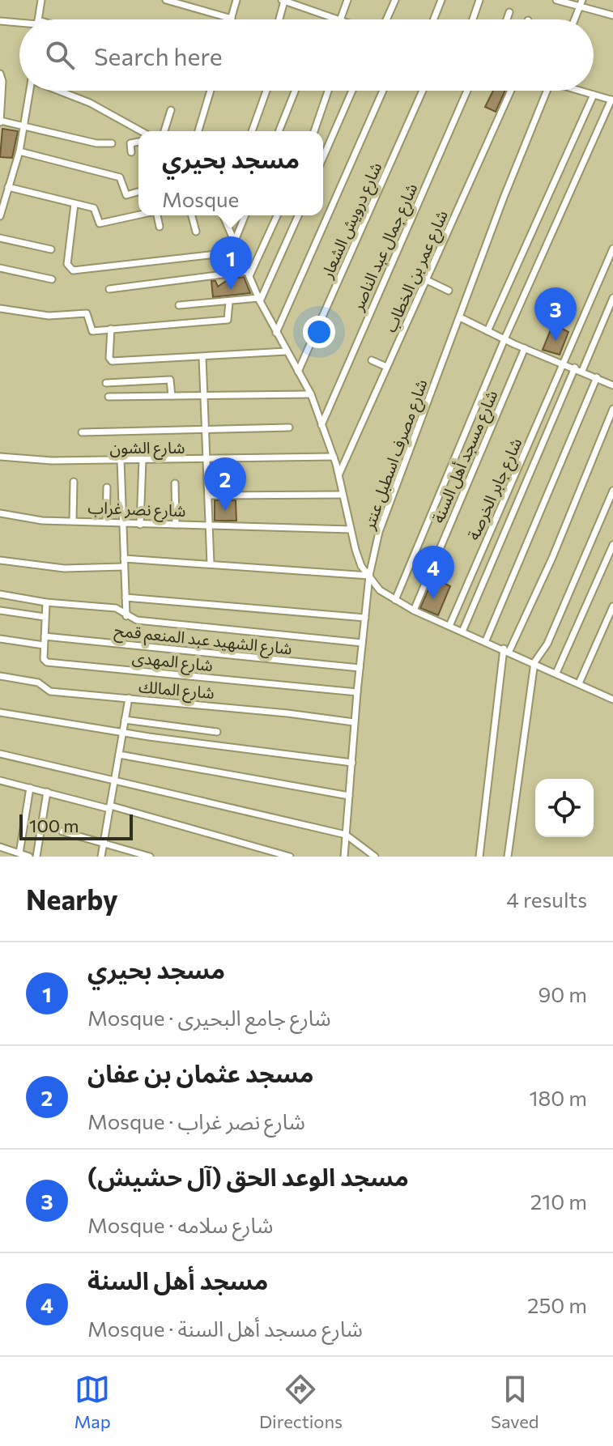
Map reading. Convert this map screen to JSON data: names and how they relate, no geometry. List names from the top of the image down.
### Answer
{
  "streets": {
    "street": [
      "شارع درويش الشعار",
      "شارع جمال عبد الناصر",
      "شارع عمر بن الخطاب",
      "شارع الشون",
      "شارع مصرف اسطبل عنتر",
      "شارع مسجد أهل السنة",
      "شارع جابر الخرصة",
      "شارع نصر غراب",
      "شارع الشهيد عبد المنعم قمح",
      "شارع المهدى",
      "شارع المالك"
    ]
  },
  "crossings": [
    ["شارع مصرف اسطبل عنتر", "شارع الشهيد عبد المنعم قمح"],
    ["شارع مصرف اسطبل عنتر", "شارع المهدى"],
    ["شارع مصرف اسطبل عنتر", "شارع المالك"]
  ],
  "scale_bar": "100 m",
  "page": {
    "search": "Search here",
    "popup": ["مسجد بحيري", "Mosque"],
    "pins": [
      "1",
      "3",
      "2",
      "4"
    ],
    "scale": "100 m",
    "heading": ["Nearby", "4 results"],
    "list": [
      {
        "mark": "1",
        "name": "مسجد بحيري",
        "note": "Mosque · شارع جامع البحيرى",
        "value": "90 m"
      },
      {
        "mark": "2",
        "name": "مسجد عثمان بن عفان",
        "note": "Mosque · شارع نصر غراب",
        "value": "180 m"
      },
      {
        "mark": "3",
        "name": "مسجد الوعد الحق (آل حشيش)",
        "note": "Mosque · شارع سلامه",
        "value": "210 m"
      },
      {
        "mark": "4",
        "name": "مسجد أهل السنة",
        "note": "Mosque · شارع مسجد أهل السنة",
        "value": "250 m"
      }
    ],
    "nav": ["Map", "Directions", "Saved"]
  }
}
